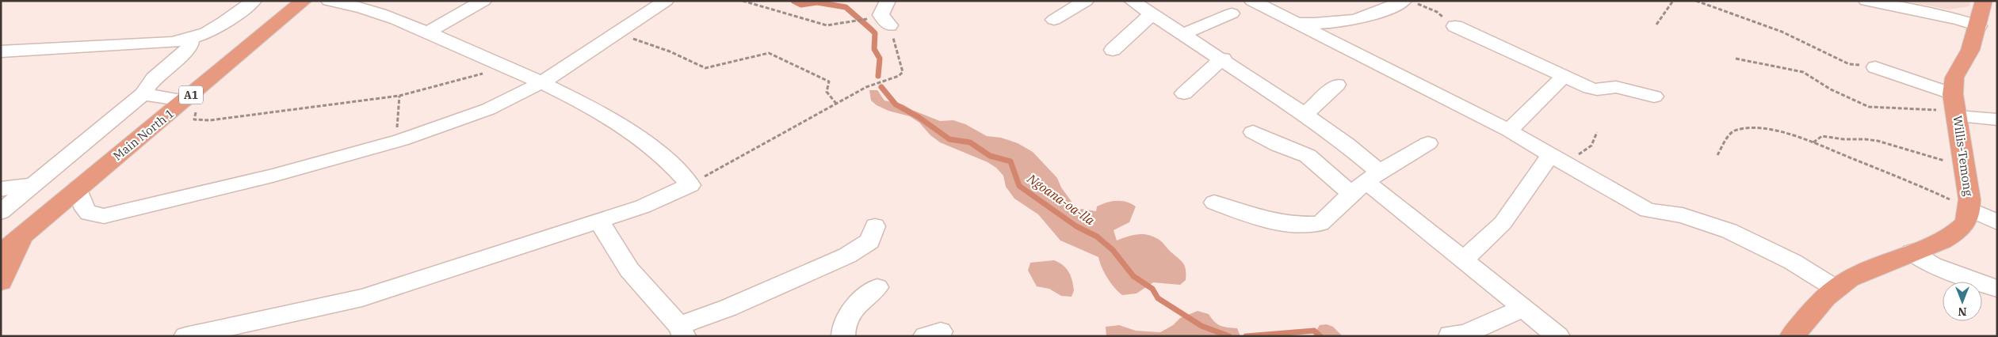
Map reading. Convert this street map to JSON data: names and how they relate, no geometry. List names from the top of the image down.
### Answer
{
  "streets": {
    "main road": ["A1", "Main North 1", "Willis-Temong"]
  },
  "water": ["Ngoana-oa-lla"],
  "north": "bottom"
}
